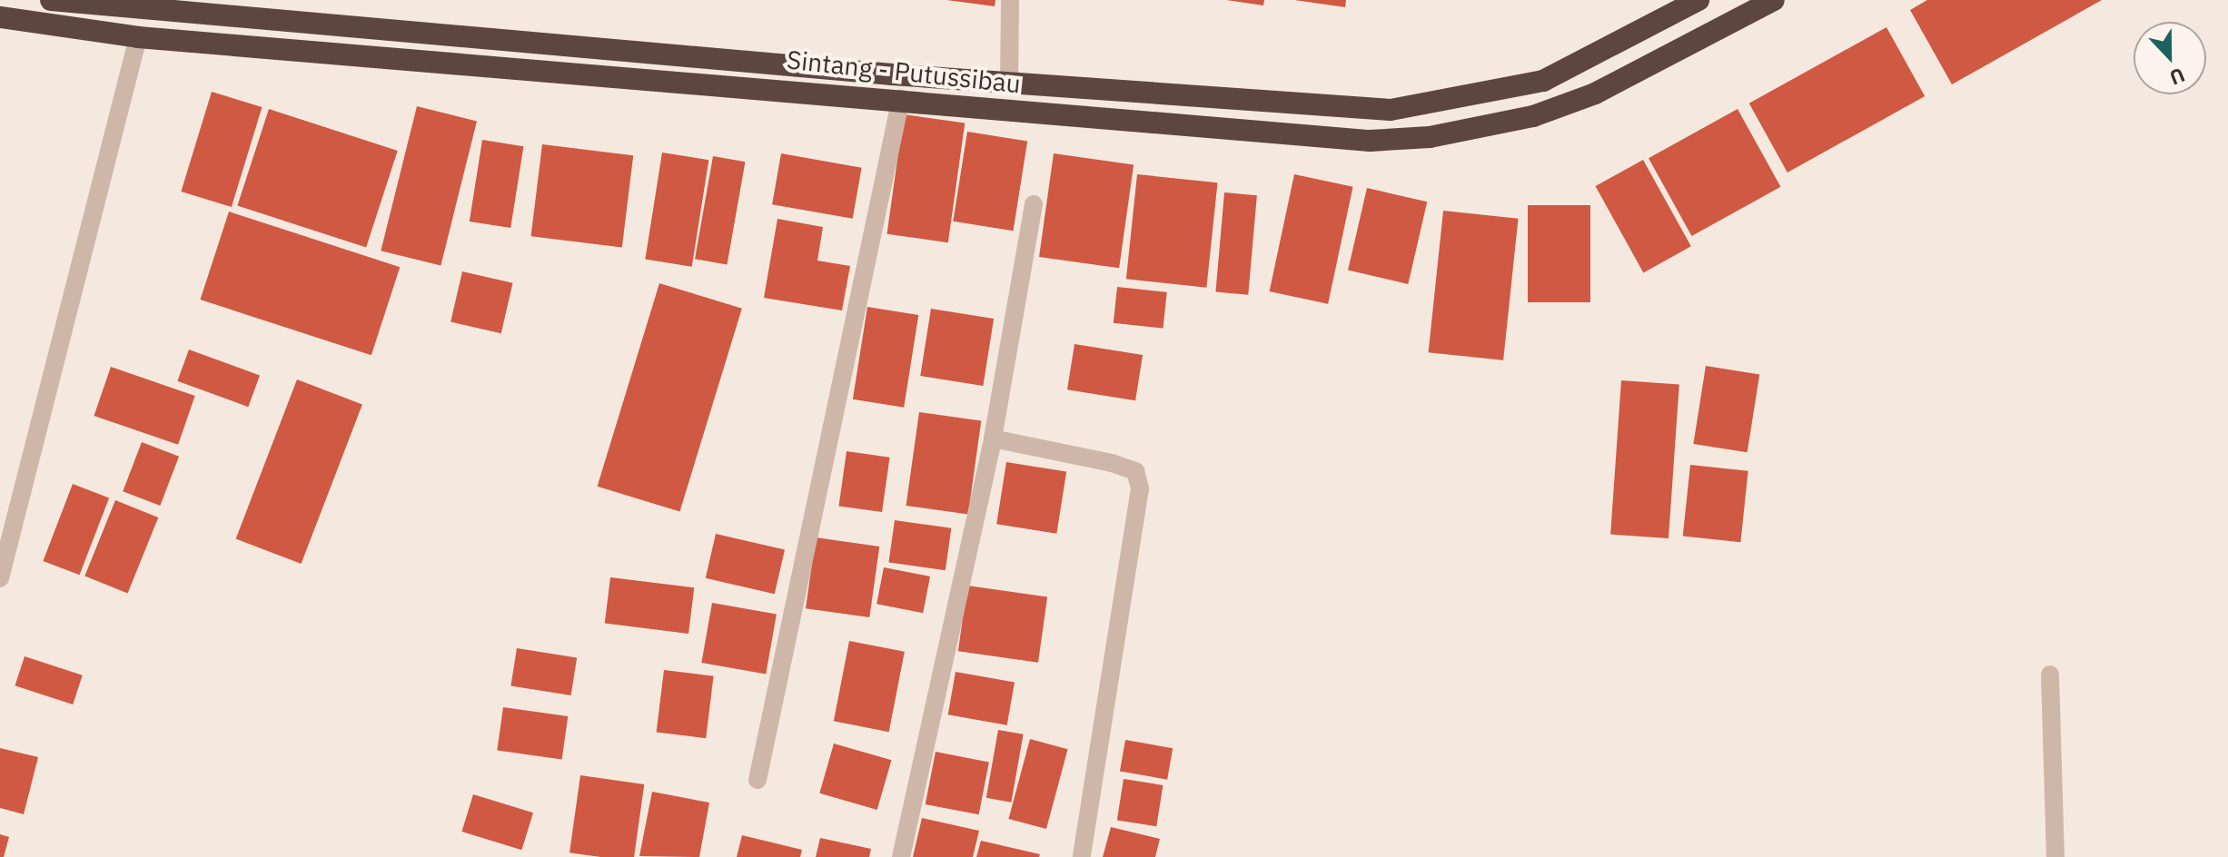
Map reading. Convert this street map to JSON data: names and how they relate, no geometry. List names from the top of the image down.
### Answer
{
  "streets": {
    "highway": ["Sintang - Putussibau"]
  },
  "north": "bottom"
}
